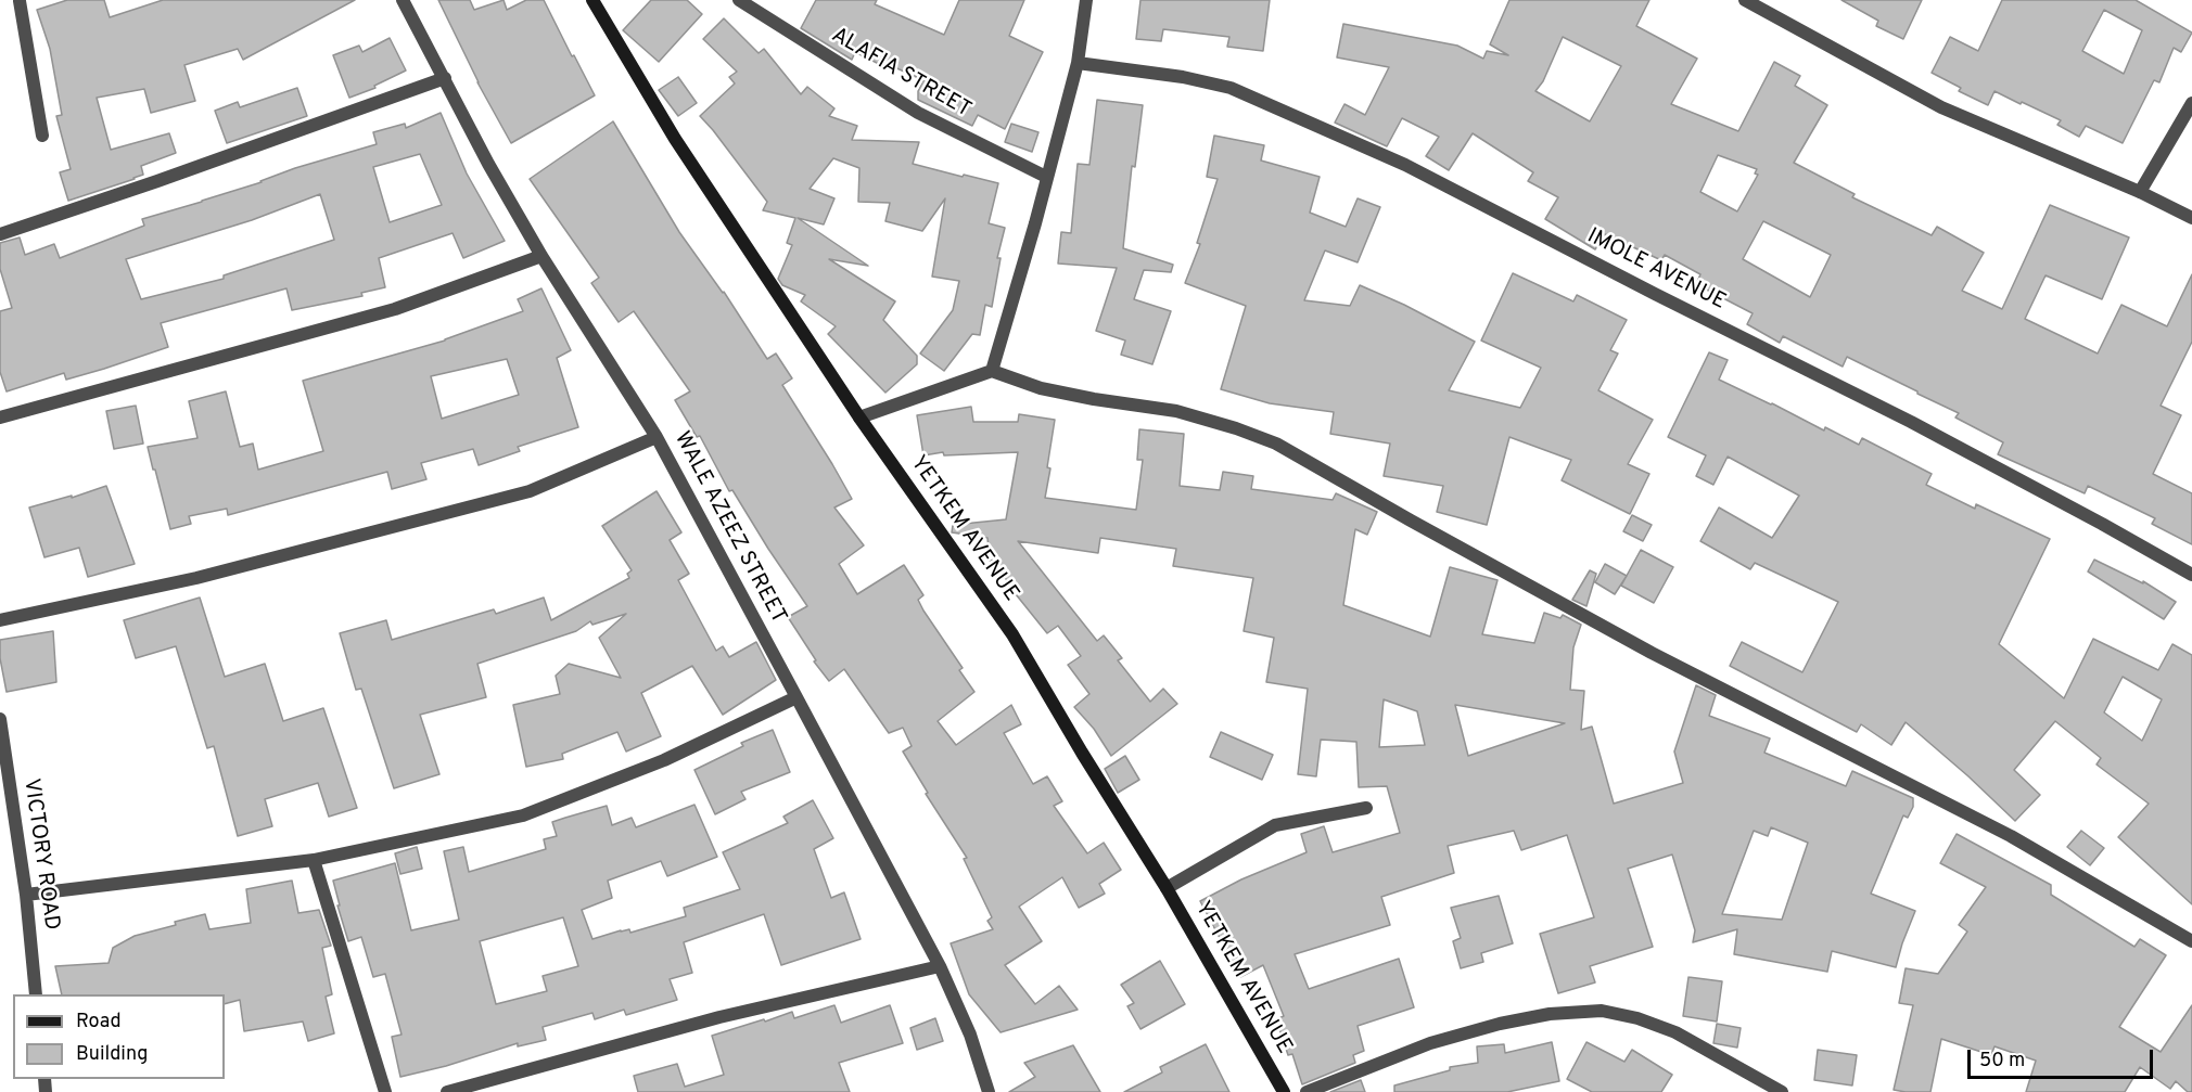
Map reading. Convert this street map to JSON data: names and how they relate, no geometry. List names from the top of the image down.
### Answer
{
  "streets": {
    "street": [
      "ALAFIA STREET",
      "IMOLE AVENUE",
      "WALE AZEEZ STREET",
      "YETKEM AVENUE",
      "VICTORY ROAD"
    ]
  },
  "legend": ["Road", "Building"],
  "scale_bar": "50 m"
}
